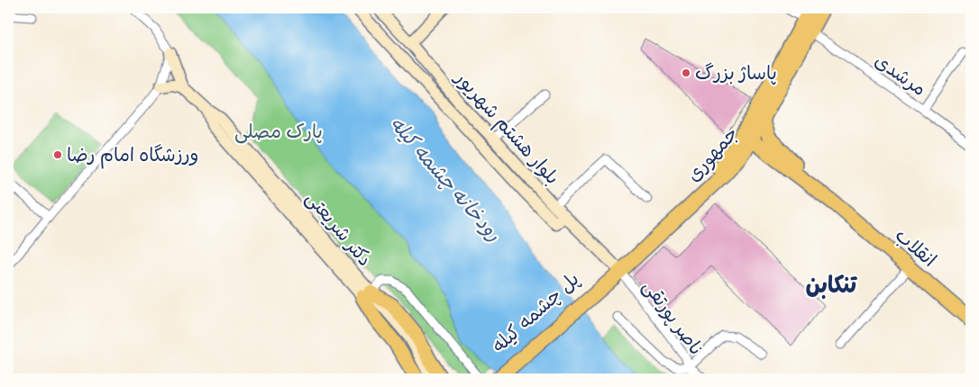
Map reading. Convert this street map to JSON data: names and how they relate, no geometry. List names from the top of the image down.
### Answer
{
  "streets": {
    "main road": ["جمهوری", "انقلاب", "پل چشمه کیله"],
    "street": [
      "مرشدی",
      "بلوار هشتم شهریور",
      "دکتر شریعتی",
      "ناصر پورتقی"
    ]
  },
  "crossings": [
    ["مرشدی", "جمهوری"],
    ["بلوار هشتم شهریور", "جمهوری"],
    ["بلوار هشتم شهریور", "پل چشمه کیله"],
    ["بلوار هشتم شهریور", "ناصر پورتقی"],
    ["جمهوری", "انقلاب"],
    ["جمهوری", "پل چشمه کیله"],
    ["جمهوری", "ناصر پورتقی"],
    ["پل چشمه کیله", "ناصر پورتقی"]
  ],
  "districts": ["تنکابن"],
  "water": ["رودخانه چشمه کیله"],
  "parks": ["پارک مصلی"],
  "places": ["پاساژ بزرگ", "ورزشگاه امام رضا"]
}
